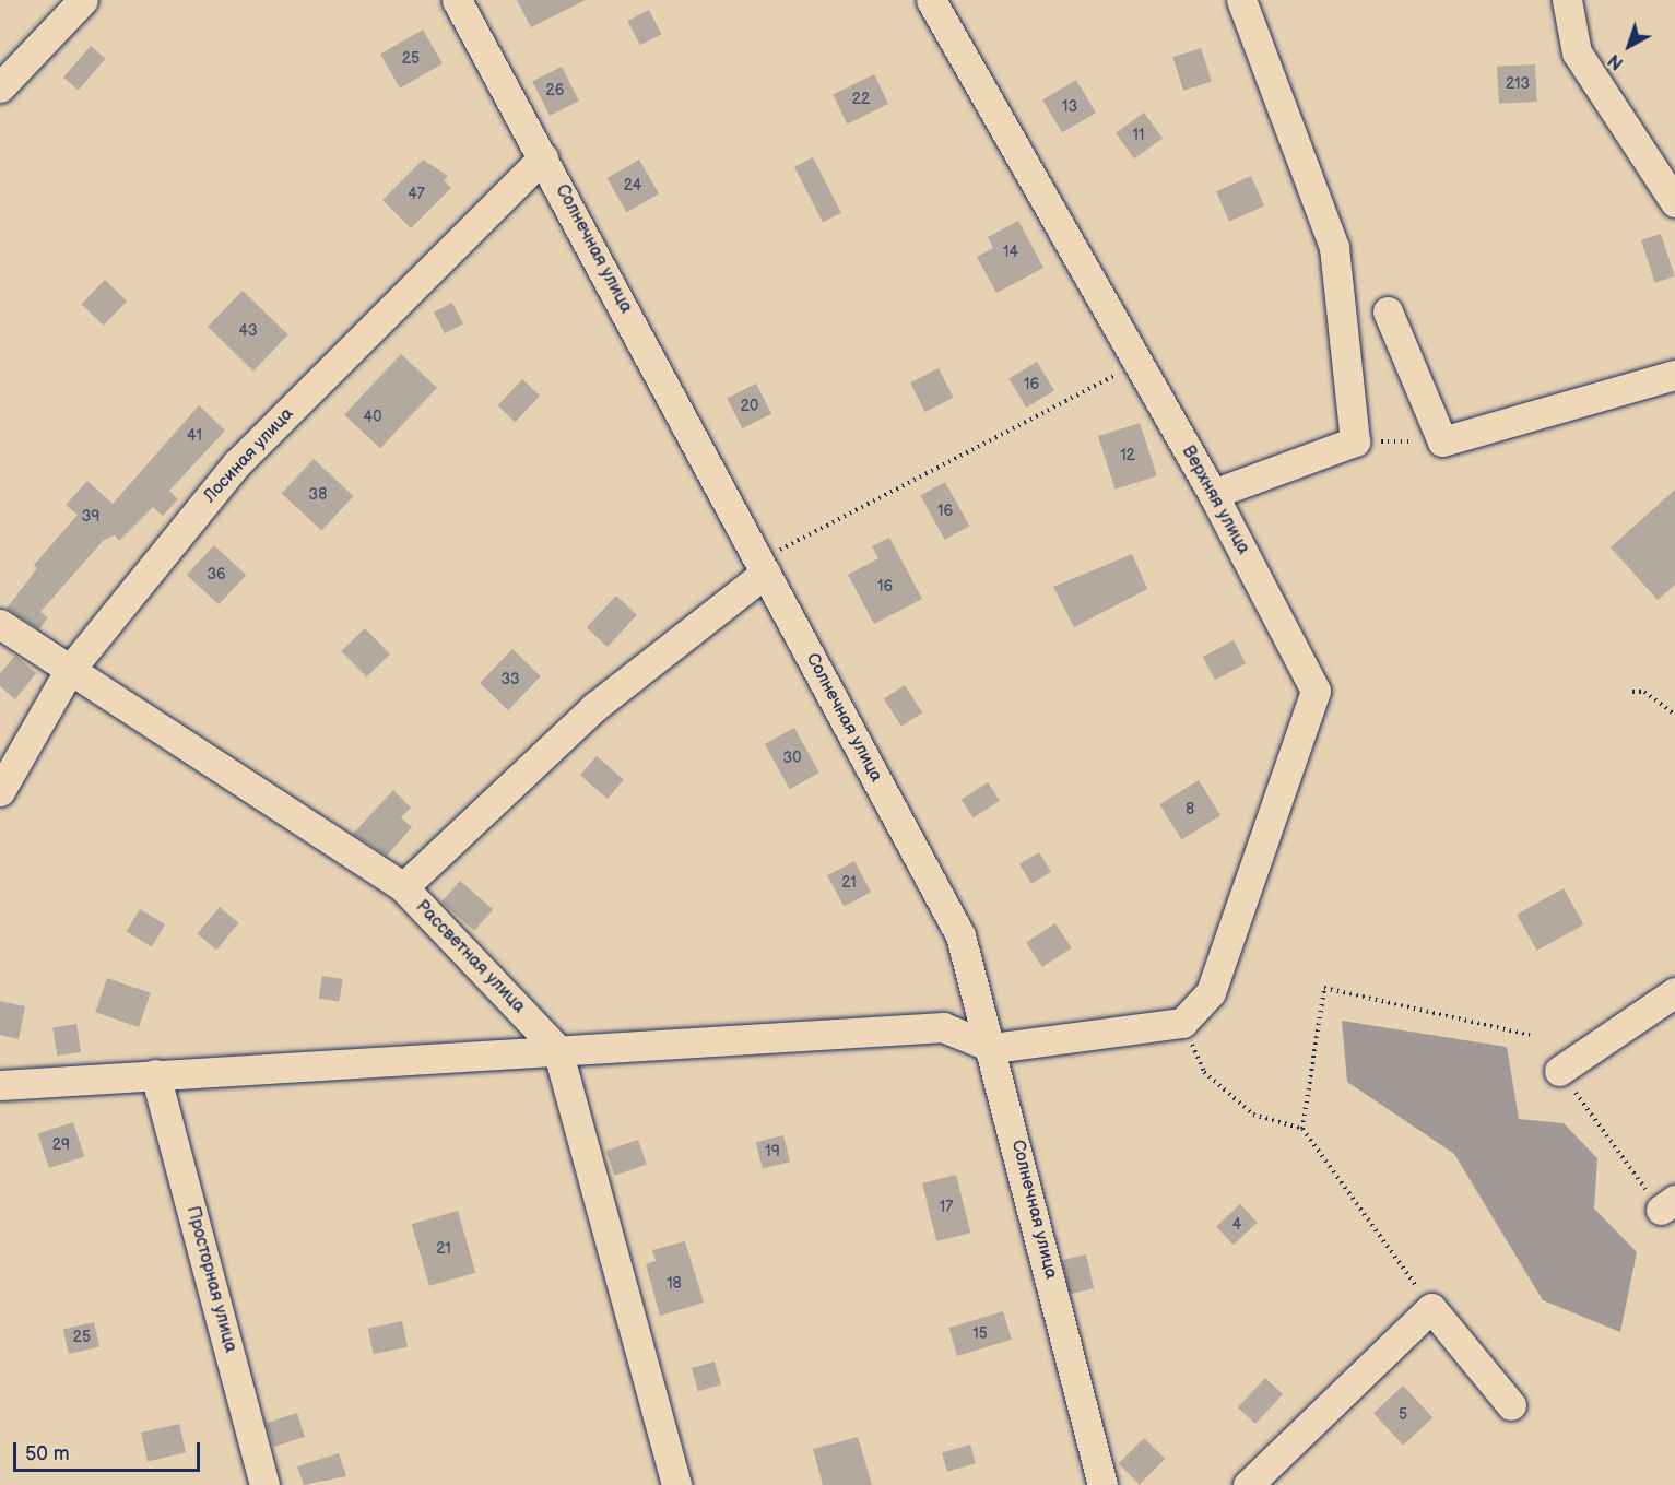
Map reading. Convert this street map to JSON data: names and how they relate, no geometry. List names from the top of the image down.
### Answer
{
  "streets": {
    "street": [
      "Солнечная улица",
      "Лосиная улица",
      "Верхняя улица",
      "Рассветная улица",
      "Просторная улица"
    ]
  },
  "crossings": [
    ["Солнечная улица", "Лосиная улица"],
    ["Лосиная улица", "Рассветная улица"]
  ],
  "house_numbers": [
    "25",
    "213",
    "26",
    "22",
    "13",
    "11",
    "24",
    "47",
    "14",
    "43",
    "16",
    "20",
    "40",
    "41",
    "12",
    "38",
    "16",
    "39",
    "36",
    "16",
    "33",
    "30",
    "8",
    "21",
    "29",
    "19",
    "17",
    "4",
    "21",
    "18",
    "15",
    "25",
    "5"
  ],
  "scale_bar": "50 m",
  "north": "bottom left"
}
